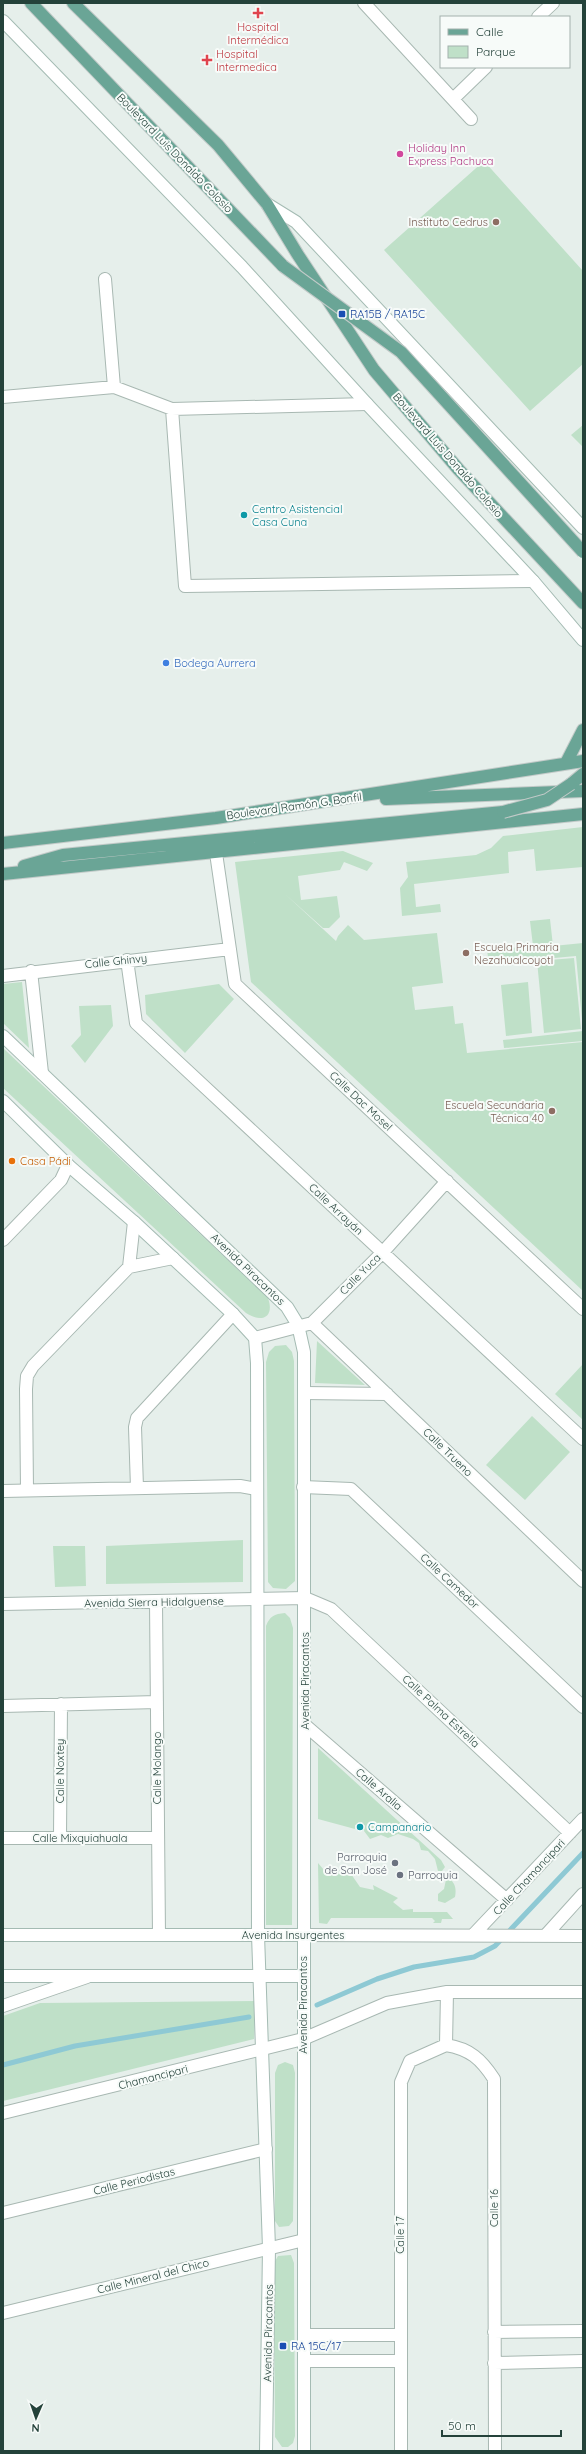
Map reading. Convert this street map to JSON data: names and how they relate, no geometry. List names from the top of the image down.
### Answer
{
  "streets": {
    "main road": ["Boulevard Luis Donaldo Colosio", "Boulevard Ramón G. Bonfil"],
    "street": [
      "Calle Ghinvy",
      "Calle Dac Mosel",
      "Calle Arrayán",
      "Avenida Piracantos",
      "Calle Yuca",
      "Calle Trueno",
      "Calle Camedor",
      "Avenida Sierra Hidalguense",
      "Calle Palma Estrella",
      "Calle Molango",
      "Calle Noxtey",
      "Calle Aralia",
      "Calle Mixquiahuala",
      "Calle Chamancipari",
      "Avenida Insurgentes",
      "Chamancipari",
      "Calle Periodistas",
      "Calle 16",
      "Calle 17",
      "Calle Mineral del Chico"
    ]
  },
  "crossings": [
    ["Calle Ghinvy", "Calle Dac Mosel"],
    ["Calle Ghinvy", "Calle Arrayán"],
    ["Calle Dac Mosel", "Calle Yuca"],
    ["Calle Arrayán", "Calle Yuca"],
    ["Avenida Piracantos", "Calle Camedor"],
    ["Avenida Piracantos", "Avenida Sierra Hidalguense"],
    ["Avenida Piracantos", "Calle Palma Estrella"],
    ["Avenida Piracantos", "Calle Aralia"],
    ["Avenida Piracantos", "Avenida Insurgentes"],
    ["Avenida Piracantos", "Chamancipari"],
    ["Avenida Piracantos", "Calle Periodistas"],
    ["Avenida Piracantos", "Calle Mineral del Chico"],
    ["Calle Yuca", "Calle Trueno"],
    ["Avenida Sierra Hidalguense", "Calle Palma Estrella"],
    ["Avenida Sierra Hidalguense", "Calle Molango"],
    ["Calle Palma Estrella", "Calle Chamancipari"],
    ["Calle Molango", "Calle Mixquiahuala"],
    ["Calle Molango", "Avenida Insurgentes"],
    ["Calle Noxtey", "Calle Mixquiahuala"],
    ["Calle Aralia", "Calle Chamancipari"],
    ["Calle Chamancipari", "Avenida Insurgentes"],
    ["Calle 16", "Calle 17"]
  ],
  "places": {
    "health": ["Hospital Intermédica", "Hospital Intermedica"],
    "other": [
      "Holiday Inn Express Pachuca",
      "Instituto Cedrus",
      "Centro Asistencial Casa Cuna",
      "Bodega Aurrera",
      "Escuela Primaria Nezahualcoyotl",
      "Escuela Secundaria Técnica 40",
      "Casa Pádi",
      "Campanario",
      "Parroquia de San José",
      "Parroquia"
    ],
    "transit": ["RA15B / RA15C", "RA 15C/17"]
  },
  "legend": ["Calle", "Parque"],
  "scale_bar": "50 m",
  "north": "bottom"
}
